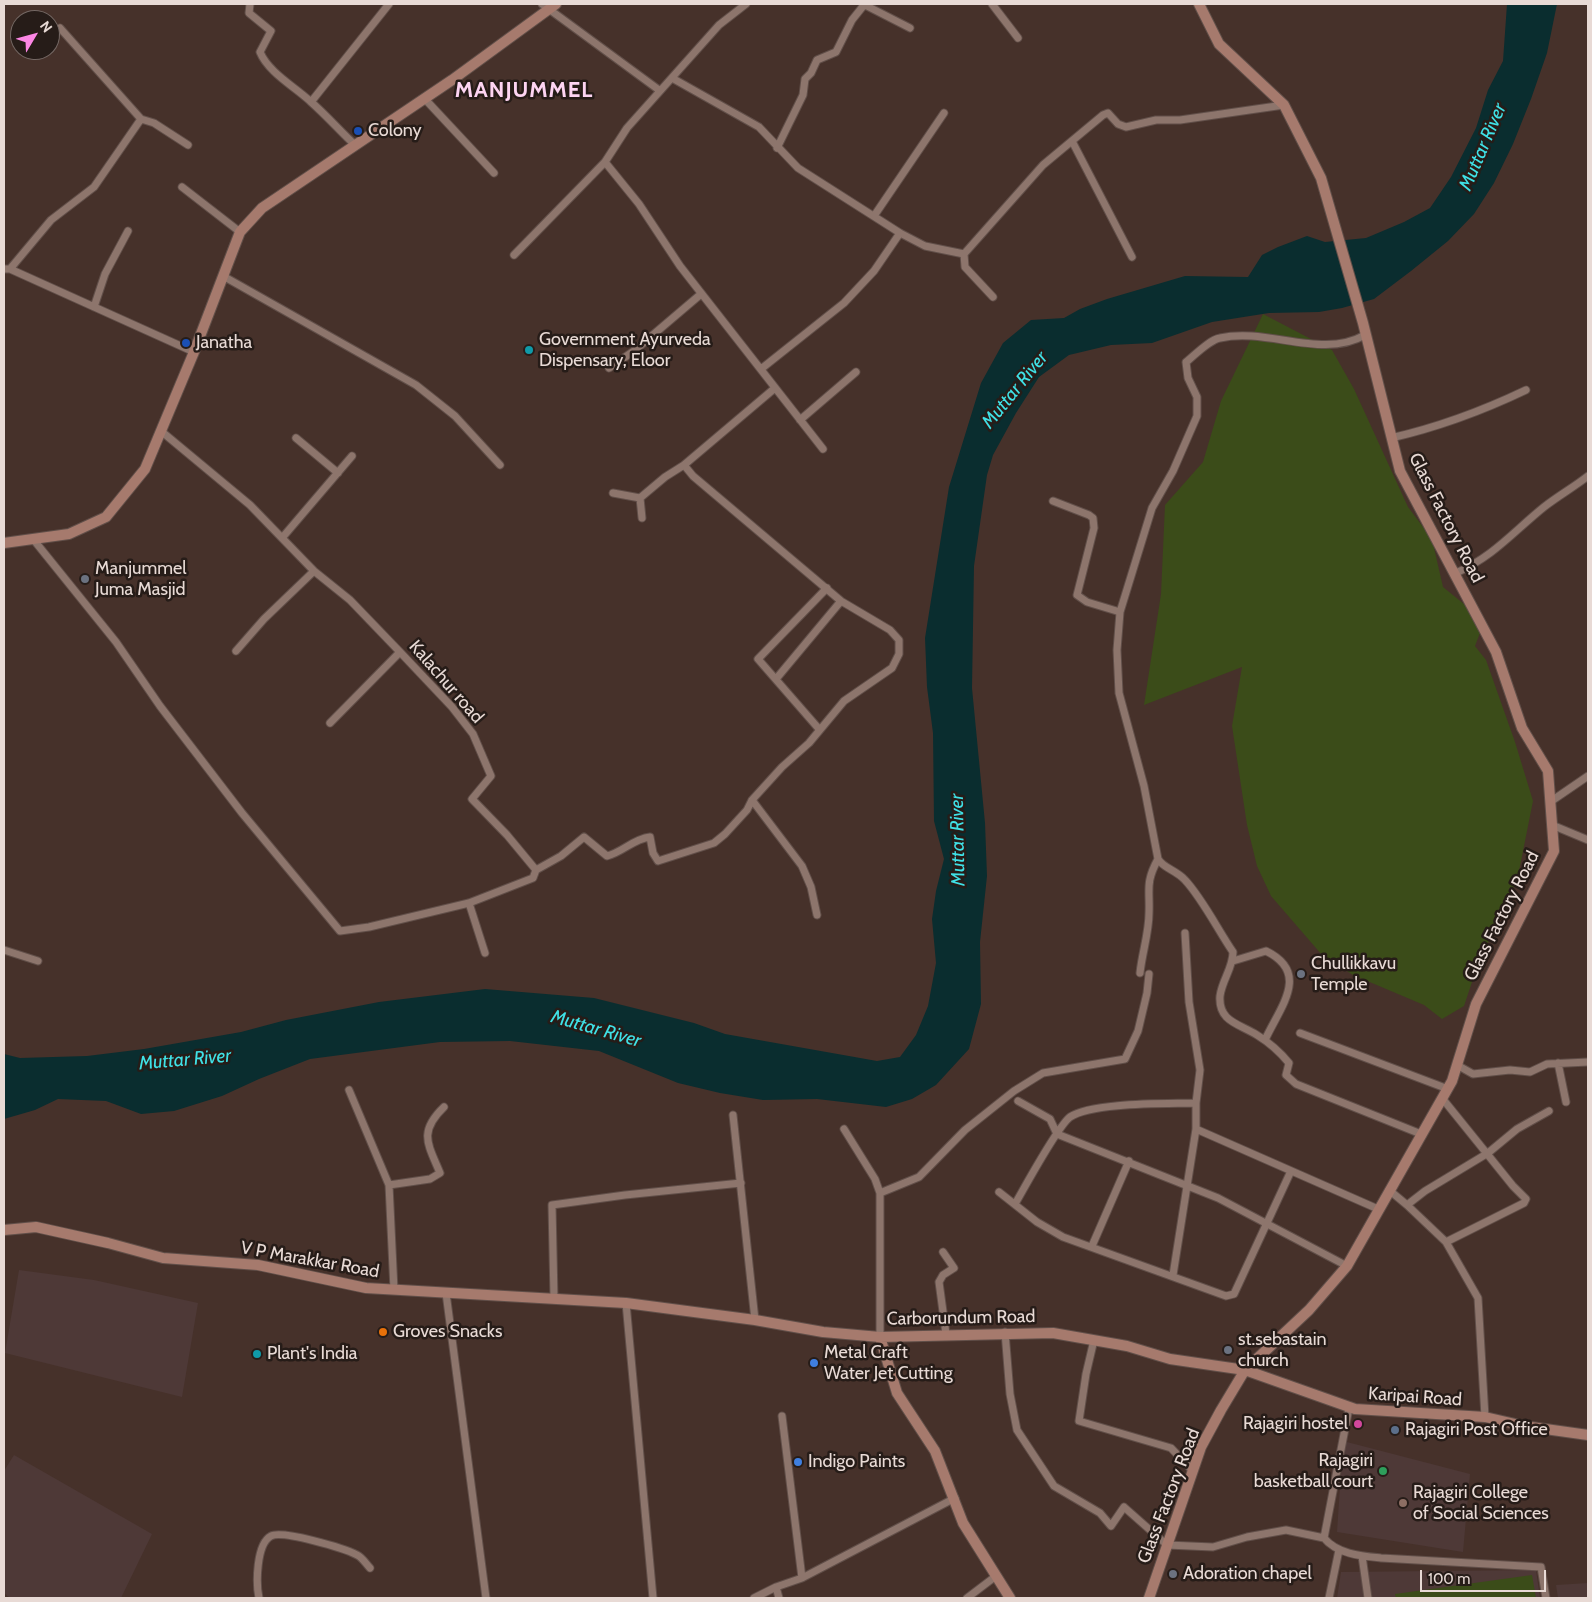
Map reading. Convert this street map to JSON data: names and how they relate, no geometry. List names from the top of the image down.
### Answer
{
  "streets": {
    "main road": [
      "Glass Factory Road",
      "V P Marakkar Road",
      "Carborundum Road",
      "Karipai Road"
    ],
    "street": ["Kalachur road"]
  },
  "crossings": [
    ["Glass Factory Road", "Carborundum Road"],
    ["Glass Factory Road", "Karipai Road"],
    ["V P Marakkar Road", "Carborundum Road"],
    ["Carborundum Road", "Karipai Road"]
  ],
  "districts": ["MANJUMMEL"],
  "water": ["Muttar River"],
  "places": [
    "Colony",
    "Janatha",
    "Government Ayurveda Dispensary, Eloor",
    "Manjummel Juma Masjid",
    "Chullikkavu Temple",
    "Groves Snacks",
    "st.sebastain church",
    "Plant's India",
    "Metal Craft Water Jet Cutting",
    "Rajagiri hostel",
    "Rajagiri Post Office",
    "Indigo Paints",
    "Rajagiri basketball court",
    "Rajagiri College of Social Sciences",
    "Adoration chapel"
  ],
  "scale_bar": "100 m",
  "north": "top right"
}
